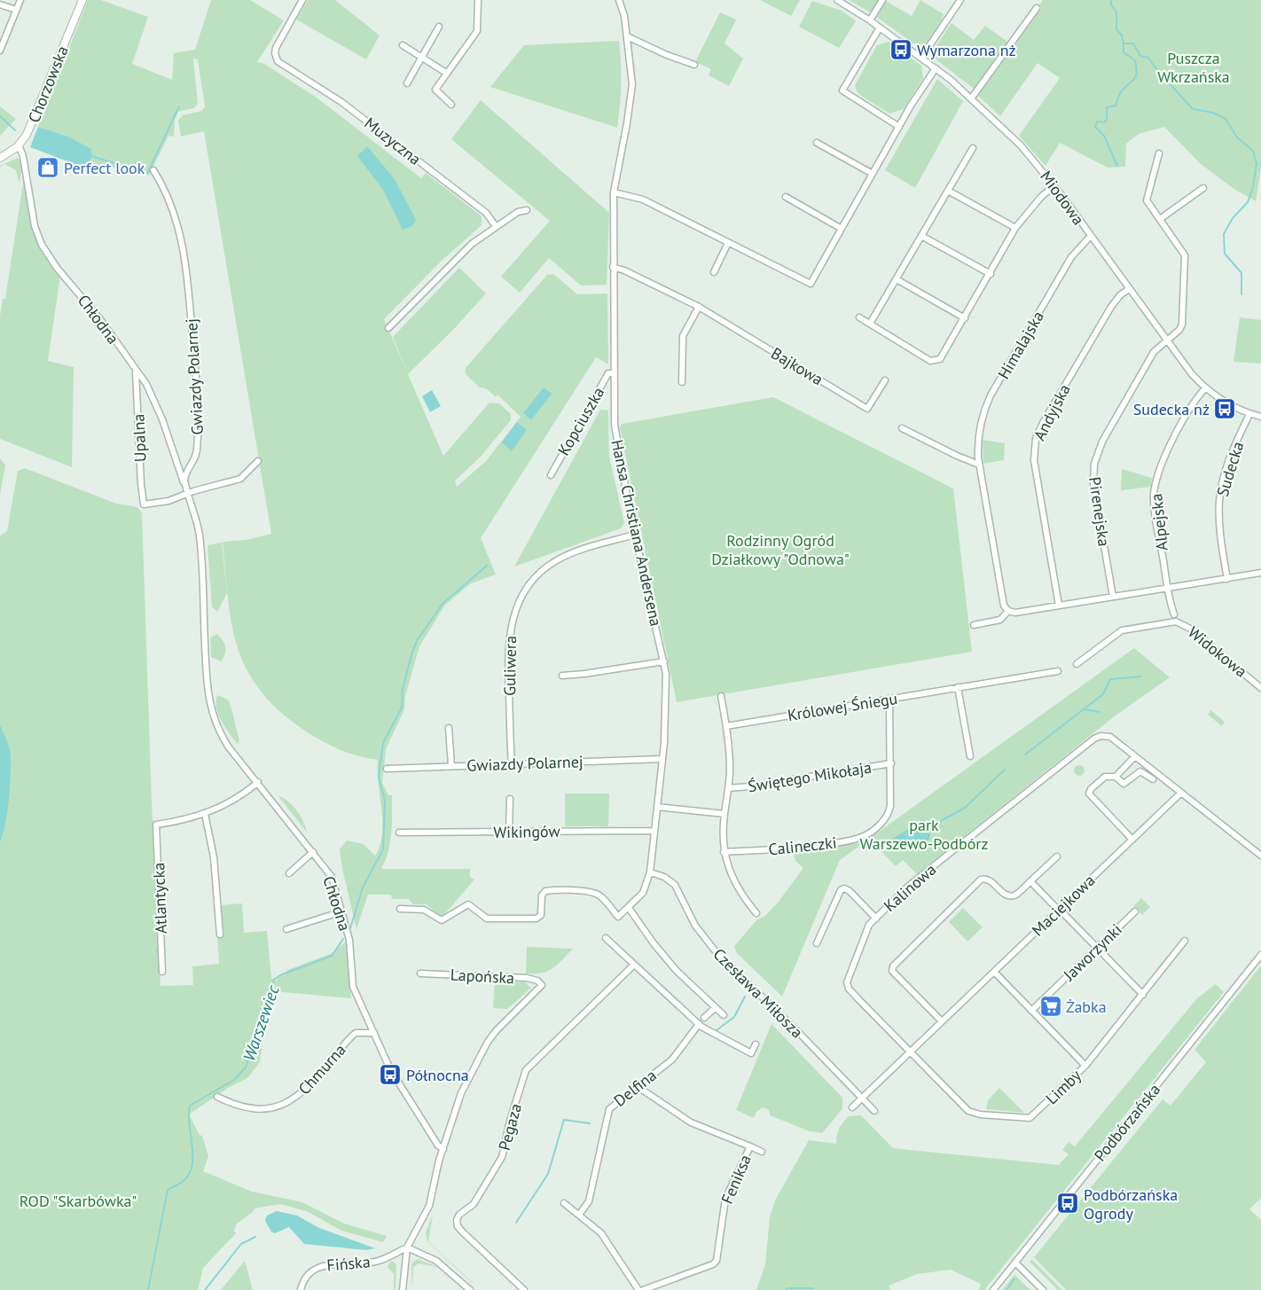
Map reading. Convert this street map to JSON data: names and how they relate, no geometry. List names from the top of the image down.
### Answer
{
  "streets": {
    "street": [
      "Chorzowska",
      "Muzyczna",
      "Miodowa",
      "Chłodna",
      "Himalajska",
      "Bajkowa",
      "Gwiazdy Polarnej",
      "Andyjska",
      "Kopciuszka",
      "Upalna",
      "Sudecka",
      "Pirenejska",
      "Alpejska",
      "Hansa Christiana Andersena",
      "Widokowa",
      "Guliwera",
      "Królowej Śniegu",
      "Świętego Mikołaja",
      "Wikingów",
      "Calineczki",
      "Kalinowa",
      "Atlantycka",
      "Maciejkowa",
      "Jaworzynki",
      "Lapońska",
      "Czesława Miłosza",
      "Chmurna",
      "Limby",
      "Delfina",
      "Podbórzańska",
      "Pegaza",
      "Feniksa",
      "Fińska"
    ]
  },
  "crossings": [
    ["Chorzowska", "Chłodna"],
    ["Miodowa", "Himalajska"],
    ["Miodowa", "Andyjska"],
    ["Miodowa", "Sudecka"],
    ["Miodowa", "Pirenejska"],
    ["Miodowa", "Alpejska"],
    ["Chłodna", "Gwiazdy Polarnej"],
    ["Chłodna", "Upalna"],
    ["Chłodna", "Lapońska"],
    ["Chłodna", "Chmurna"],
    ["Bajkowa", "Hansa Christiana Andersena"],
    ["Gwiazdy Polarnej", "Upalna"],
    ["Gwiazdy Polarnej", "Hansa Christiana Andersena"],
    ["Gwiazdy Polarnej", "Guliwera"],
    ["Kopciuszka", "Hansa Christiana Andersena"],
    ["Hansa Christiana Andersena", "Guliwera"],
    ["Hansa Christiana Andersena", "Wikingów"],
    ["Hansa Christiana Andersena", "Czesława Miłosza"],
    ["Królowej Śniegu", "Calineczki"],
    ["Świętego Mikołaja", "Calineczki"],
    ["Kalinowa", "Maciejkowa"],
    ["Kalinowa", "Limby"],
    ["Maciejkowa", "Czesława Miłosza"],
    ["Maciejkowa", "Limby"],
    ["Delfina", "Feniksa"]
  ],
  "water": ["Warszewiec"],
  "parks": [
    "Puszcza Wkrzańska",
    "Rodzinny Ogród Działkowy \"Odnowa\"",
    "park Warszewo-Podbórz",
    "ROD \"Skarbówka\""
  ],
  "places": {
    "bus stop": [
      "Wymarzona nż",
      "Sudecka nż",
      "Północna",
      "Podbórzańska Ogrody"
    ],
    "shop": ["Perfect look"],
    "supermarket": ["Żabka"]
  }
}
